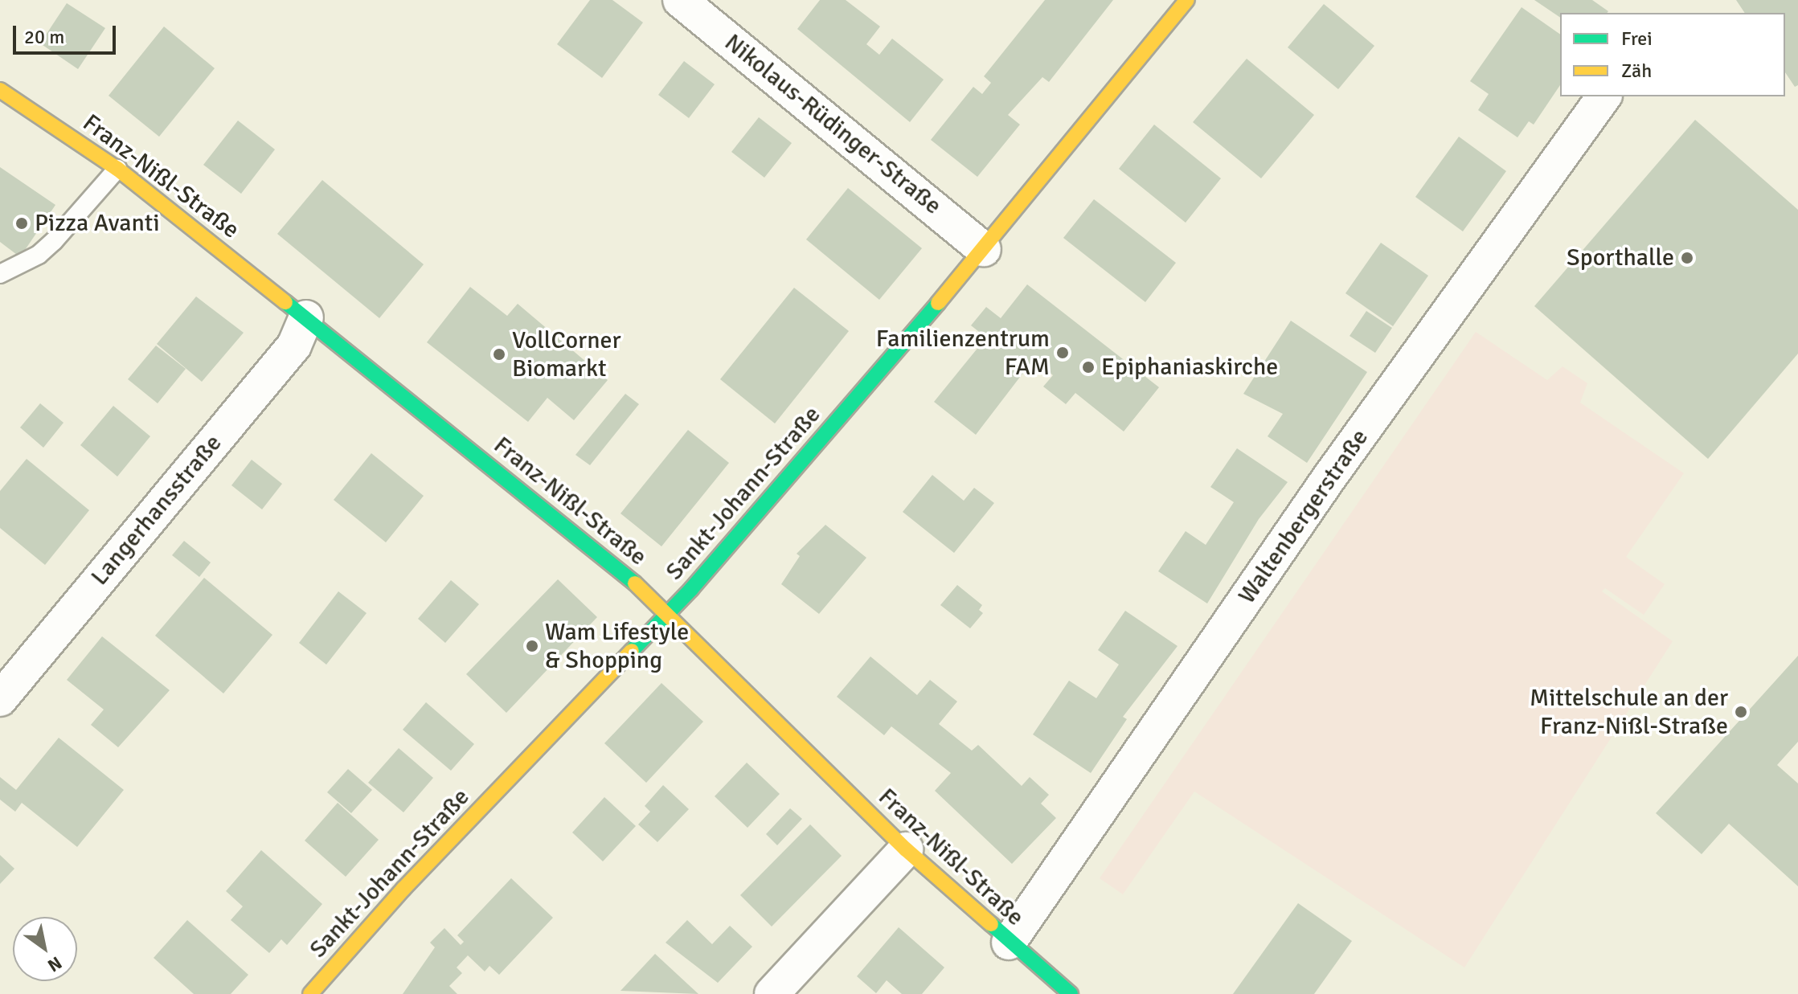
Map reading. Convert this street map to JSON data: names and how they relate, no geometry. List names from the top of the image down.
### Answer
{
  "streets": {
    "street": [
      "Nikolaus-Rüdinger-Straße",
      "Franz-Nißl-Straße",
      "Sankt-Johann-Straße",
      "Langerhansstraße",
      "Waltenbergerstraße"
    ]
  },
  "crossings": [
    ["Nikolaus-Rüdinger-Straße", "Sankt-Johann-Straße"],
    ["Franz-Nißl-Straße", "Sankt-Johann-Straße"],
    ["Franz-Nißl-Straße", "Langerhansstraße"],
    ["Franz-Nißl-Straße", "Waltenbergerstraße"]
  ],
  "places": [
    "Pizza Avanti",
    "Sporthalle",
    "Familienzentrum FAM",
    "VollCorner Biomarkt",
    "Epiphaniaskirche",
    "Wam Lifestyle & Shopping",
    "Mittelschule an der Franz-Nißl-Straße"
  ],
  "legend": ["Frei", "Zäh"],
  "scale_bar": "20 m",
  "north": "bottom right"
}
